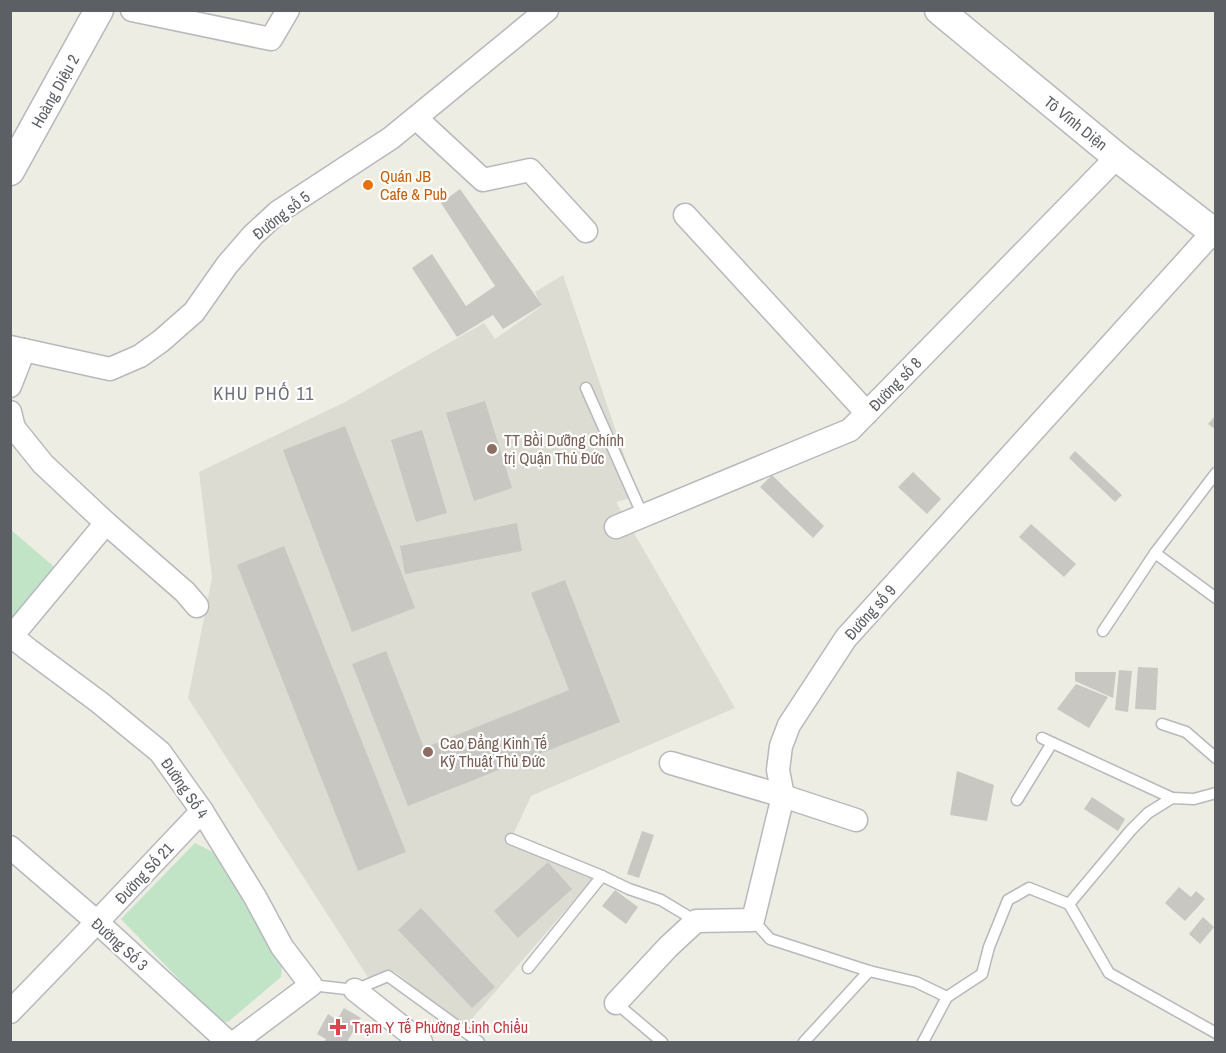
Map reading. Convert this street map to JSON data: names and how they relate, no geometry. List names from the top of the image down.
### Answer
{
  "streets": {
    "street": [
      "Hoàng Diệu 2",
      "Tô Vĩnh Diện",
      "Đường số 5",
      "Đường số 8",
      "Đường số 9",
      "Đường Số 4",
      "Đường Số 21",
      "Đường Số 3"
    ]
  },
  "crossings": [
    ["Tô Vĩnh Diện", "Đường số 8"],
    ["Tô Vĩnh Diện", "Đường số 9"],
    ["Đường Số 4", "Đường Số 21"],
    ["Đường Số 21", "Đường Số 3"]
  ],
  "districts": ["KHU PHỐ 11"],
  "places": {
    "other": ["Quán JB Cafe & Pub", "TT Bồi Dưỡng Chính trị Quận Thủ Đức", "Cao Đẳng Kinh Tế Kỹ Thuật Thủ Đức"],
    "health": ["Trạm Y Tế Phường Linh Chiểu"]
  }
}
